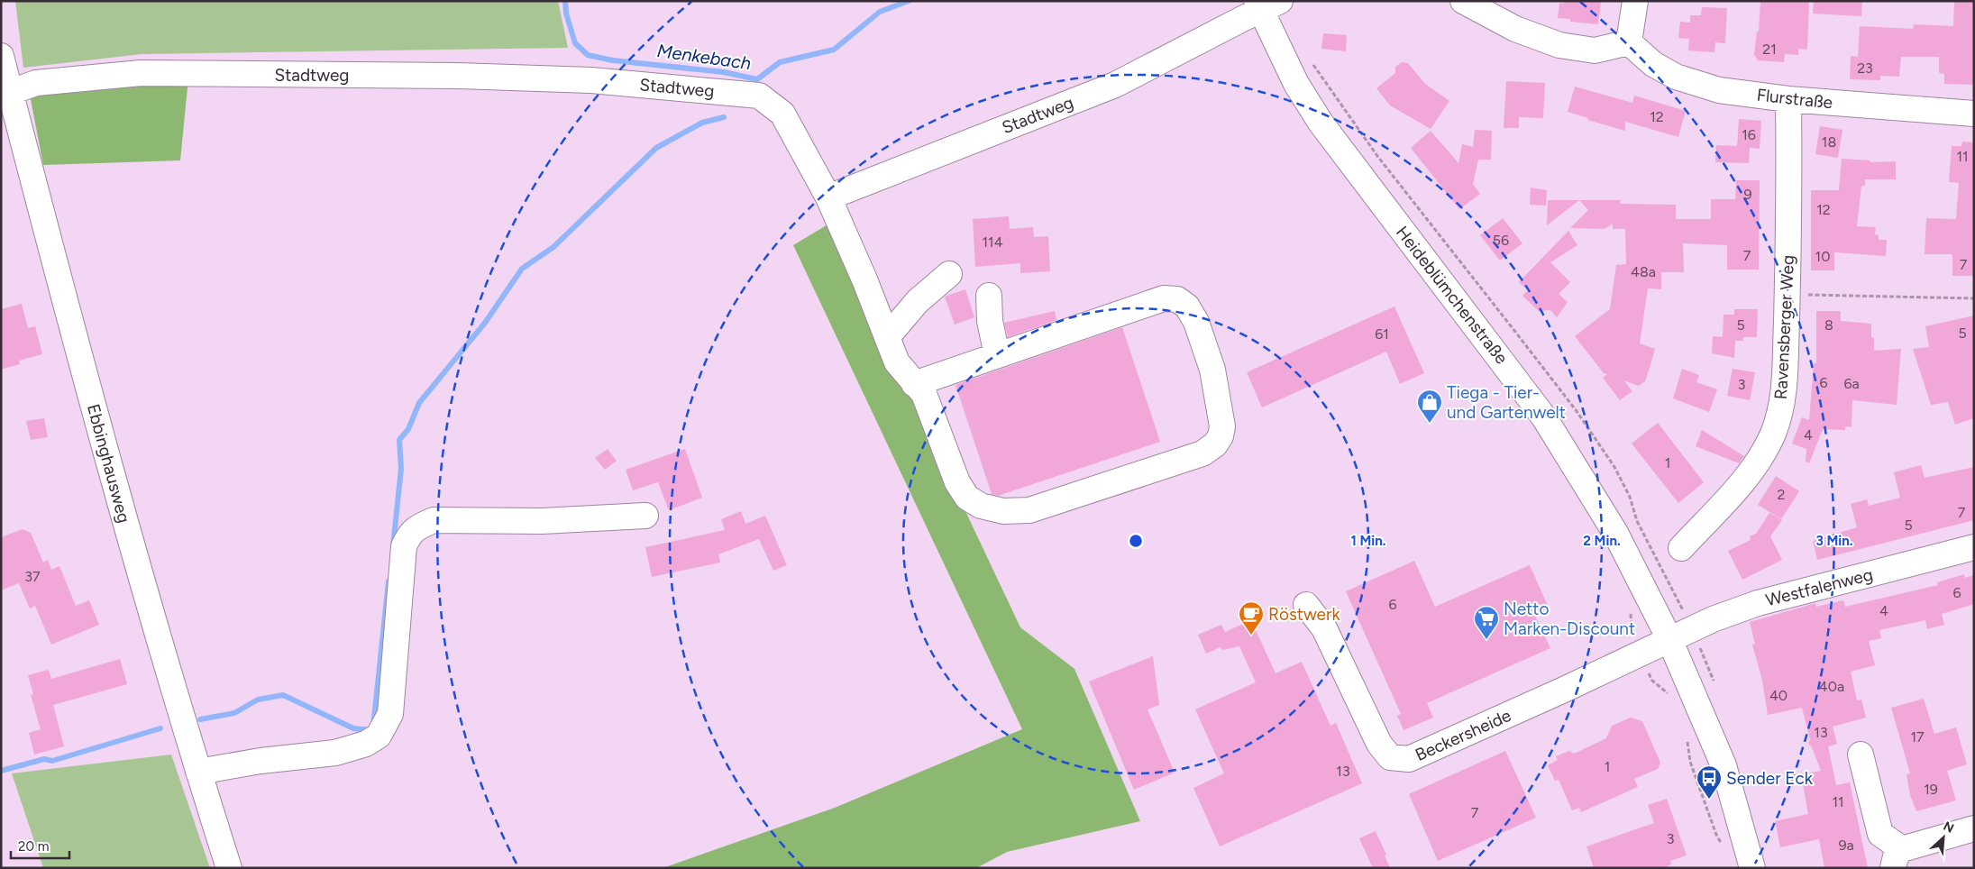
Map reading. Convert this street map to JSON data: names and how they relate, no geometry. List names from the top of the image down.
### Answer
{
  "streets": {
    "street": [
      "Stadtweg",
      "Flurstraße",
      "Heideblümchenstraße",
      "Ravensberger Weg",
      "Ebbinghausweg",
      "Westfalenweg",
      "Beckersheide"
    ]
  },
  "crossings": [
    ["Stadtweg", "Heideblümchenstraße"],
    ["Stadtweg", "Ebbinghausweg"],
    ["Flurstraße", "Ravensberger Weg"],
    ["Heideblümchenstraße", "Westfalenweg"],
    ["Heideblümchenstraße", "Beckersheide"],
    ["Westfalenweg", "Beckersheide"]
  ],
  "water": ["Menkebach"],
  "places": {
    "shop": ["Tiega - Tier- und Gartenwelt"],
    "cafe": ["Röstwerk"],
    "supermarket": ["Netto Marken-Discount"],
    "bus stop": ["Sender Eck"]
  },
  "house_numbers": [
    "21",
    "23",
    "12",
    "16",
    "18",
    "11",
    "9",
    "12",
    "56",
    "114",
    "7",
    "10",
    "7",
    "48a",
    "5",
    "8",
    "5",
    "61",
    "6",
    "6a",
    "3",
    "4",
    "1",
    "2",
    "7",
    "5",
    "37",
    "6",
    "6",
    "4",
    "40a",
    "40",
    "13",
    "17",
    "1",
    "13",
    "19",
    "11",
    "7",
    "3",
    "9a"
  ],
  "scale_bar": "20 m",
  "north": "top right",
  "rings": ["1 Min.", "2 Min.", "3 Min."]
}
